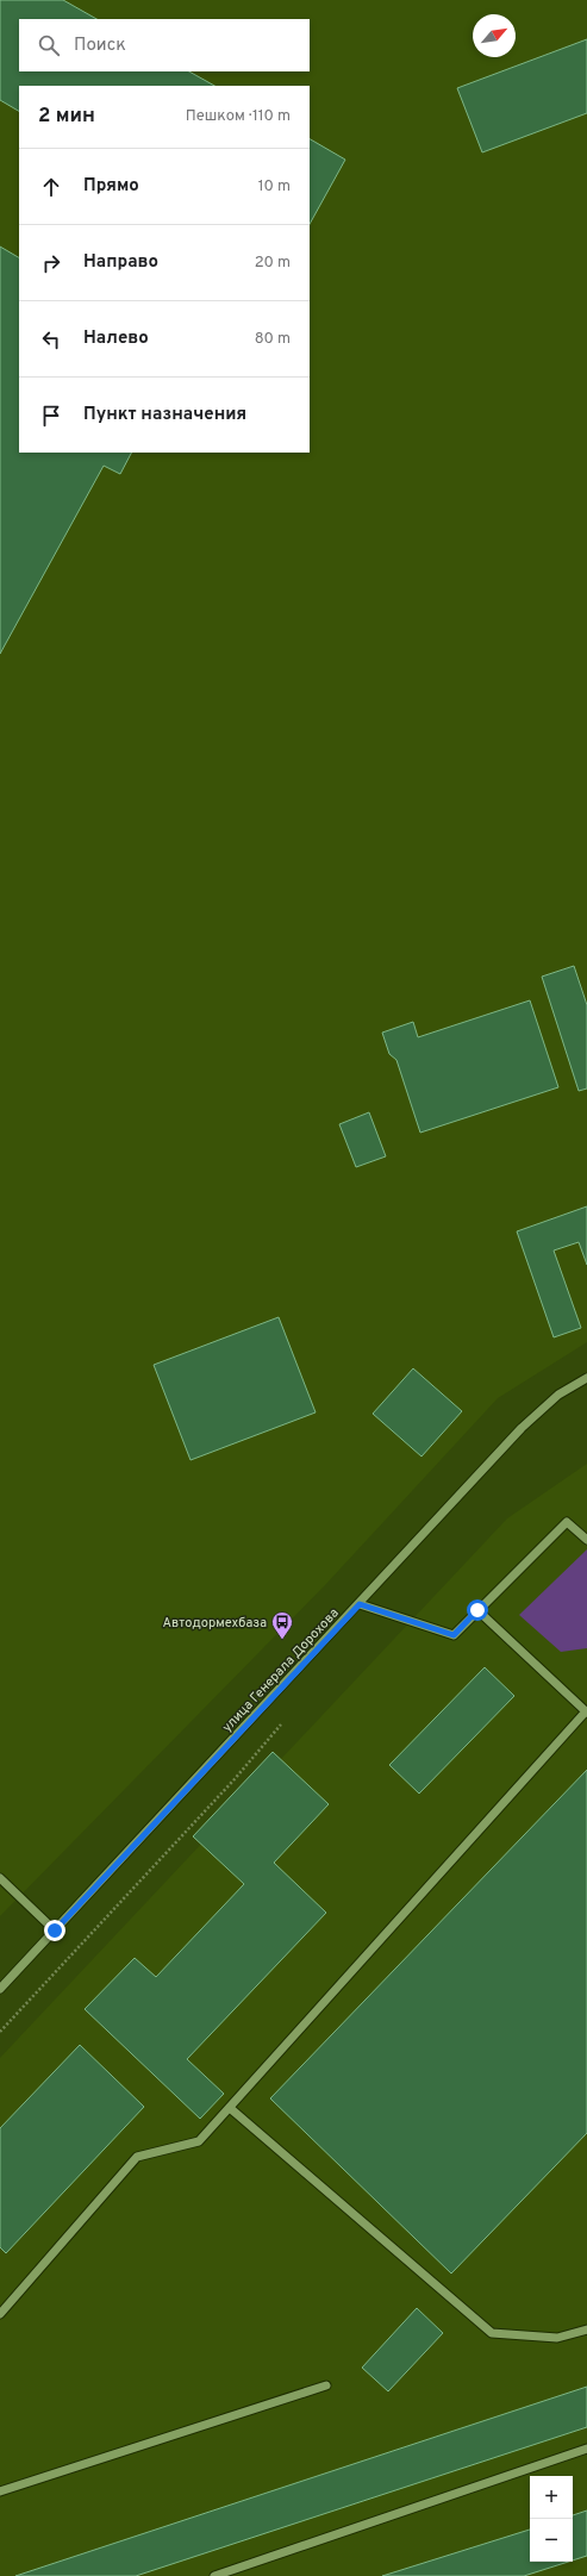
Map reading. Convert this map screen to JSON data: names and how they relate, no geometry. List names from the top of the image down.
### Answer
{
  "streets": {
    "street": ["улица Генерала Дорохова"]
  },
  "places": {
    "bus stop": ["Автодормехбаза"]
  },
  "north": "top right",
  "page": {
    "search": "Поиск",
    "heading": ["2 мин", "Пешком · 110 m"],
    "list": [
      ["Прямо", "10 m"],
      ["Направо", "20 m"],
      ["Налево", "80 m"],
      "Пункт назначения"
    ],
    "map_buttons": ["+", "−"]
  }
}
